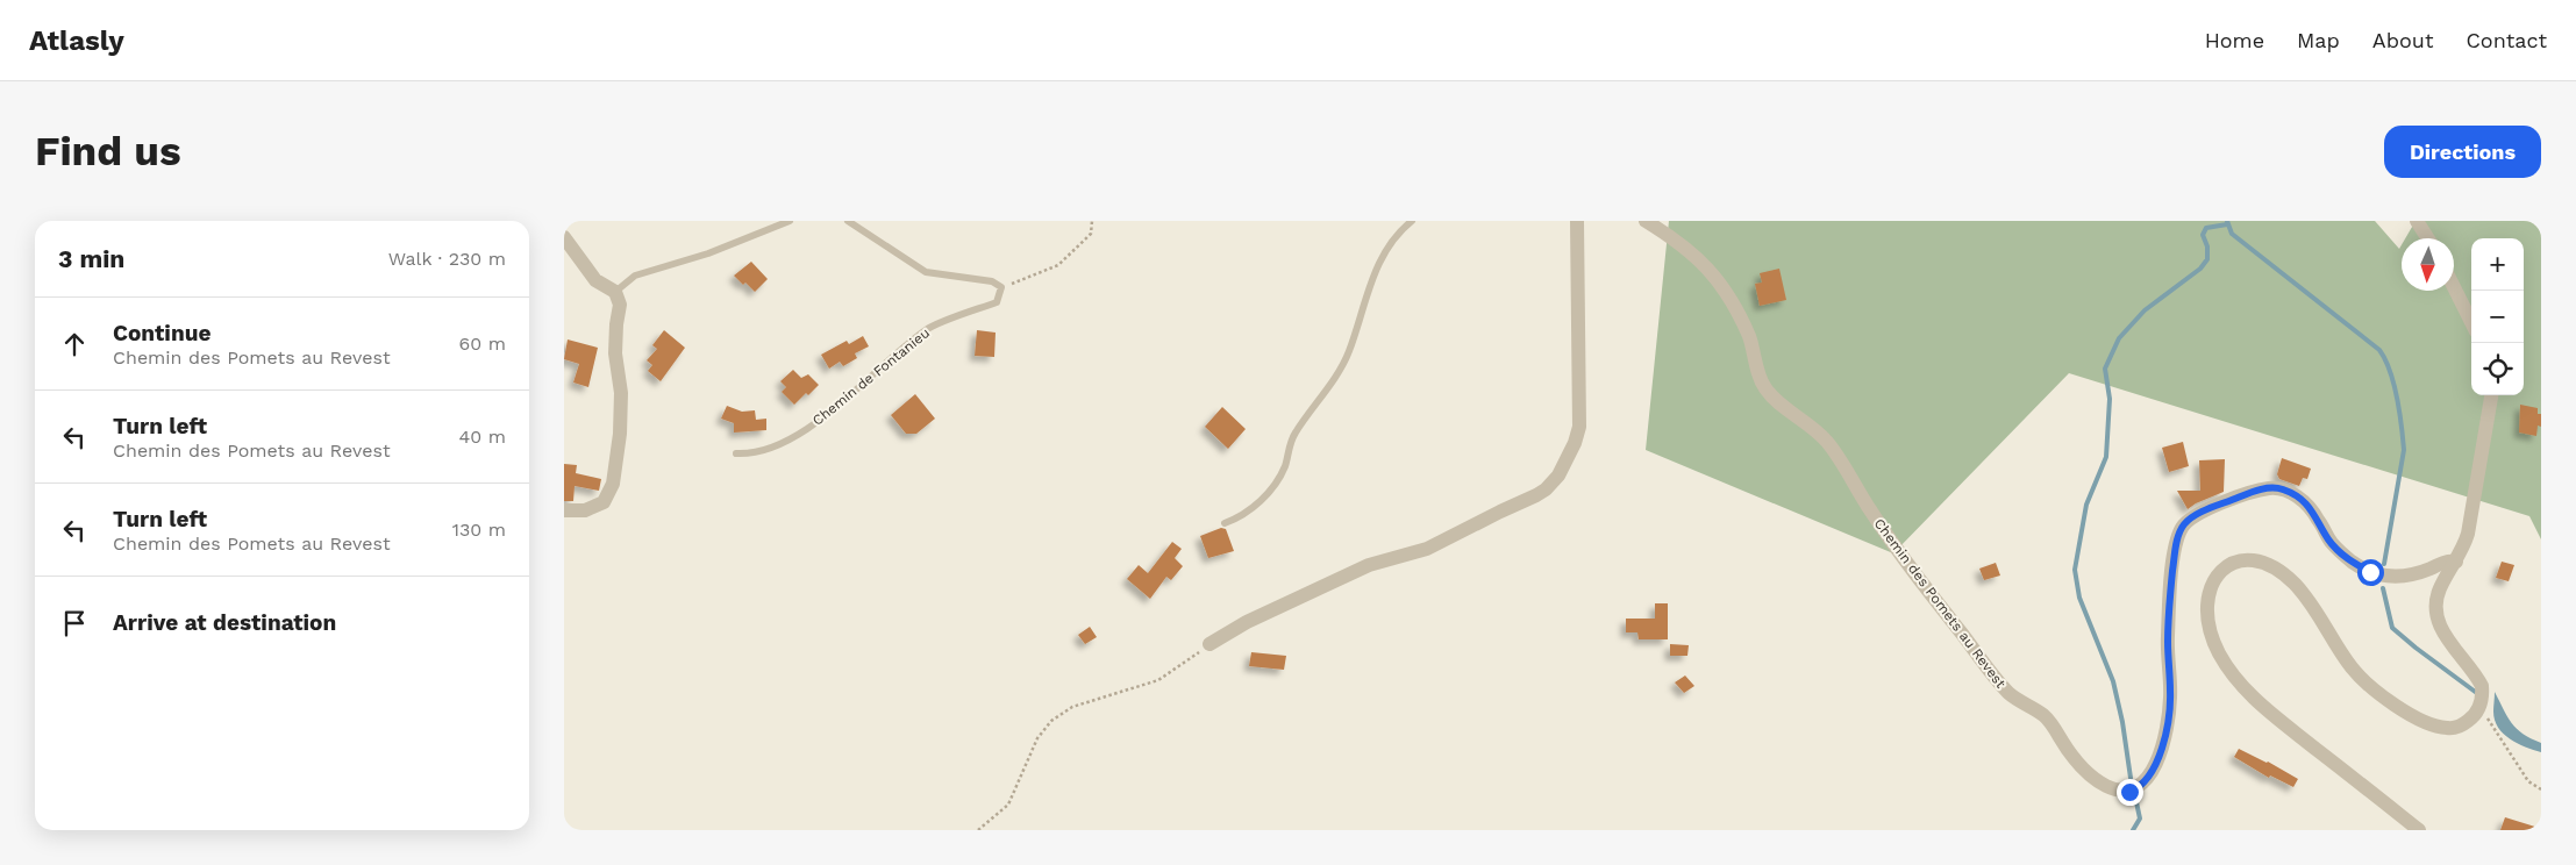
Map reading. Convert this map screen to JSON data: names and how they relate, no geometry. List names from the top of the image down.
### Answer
{
  "streets": {
    "street": ["Chemin des Pomets au Revest"],
    "lane": ["Chemin de Fontanieu"]
  },
  "north": "bottom",
  "page": {
    "header": "Atlasly",
    "nav": [
      "Home",
      "Map",
      "About",
      "Contact"
    ],
    "buttons": "Directions",
    "title": "Find us",
    "heading": ["3 min", "Walk · 230 m"],
    "map_buttons": ["+", "−"],
    "list": [
      ["Continue", "Chemin des Pomets au Revest", "60 m"],
      ["Turn left", "Chemin des Pomets au Revest", "40 m"],
      ["Turn left", "Chemin des Pomets au Revest", "130 m"],
      "Arrive at destination"
    ]
  }
}
